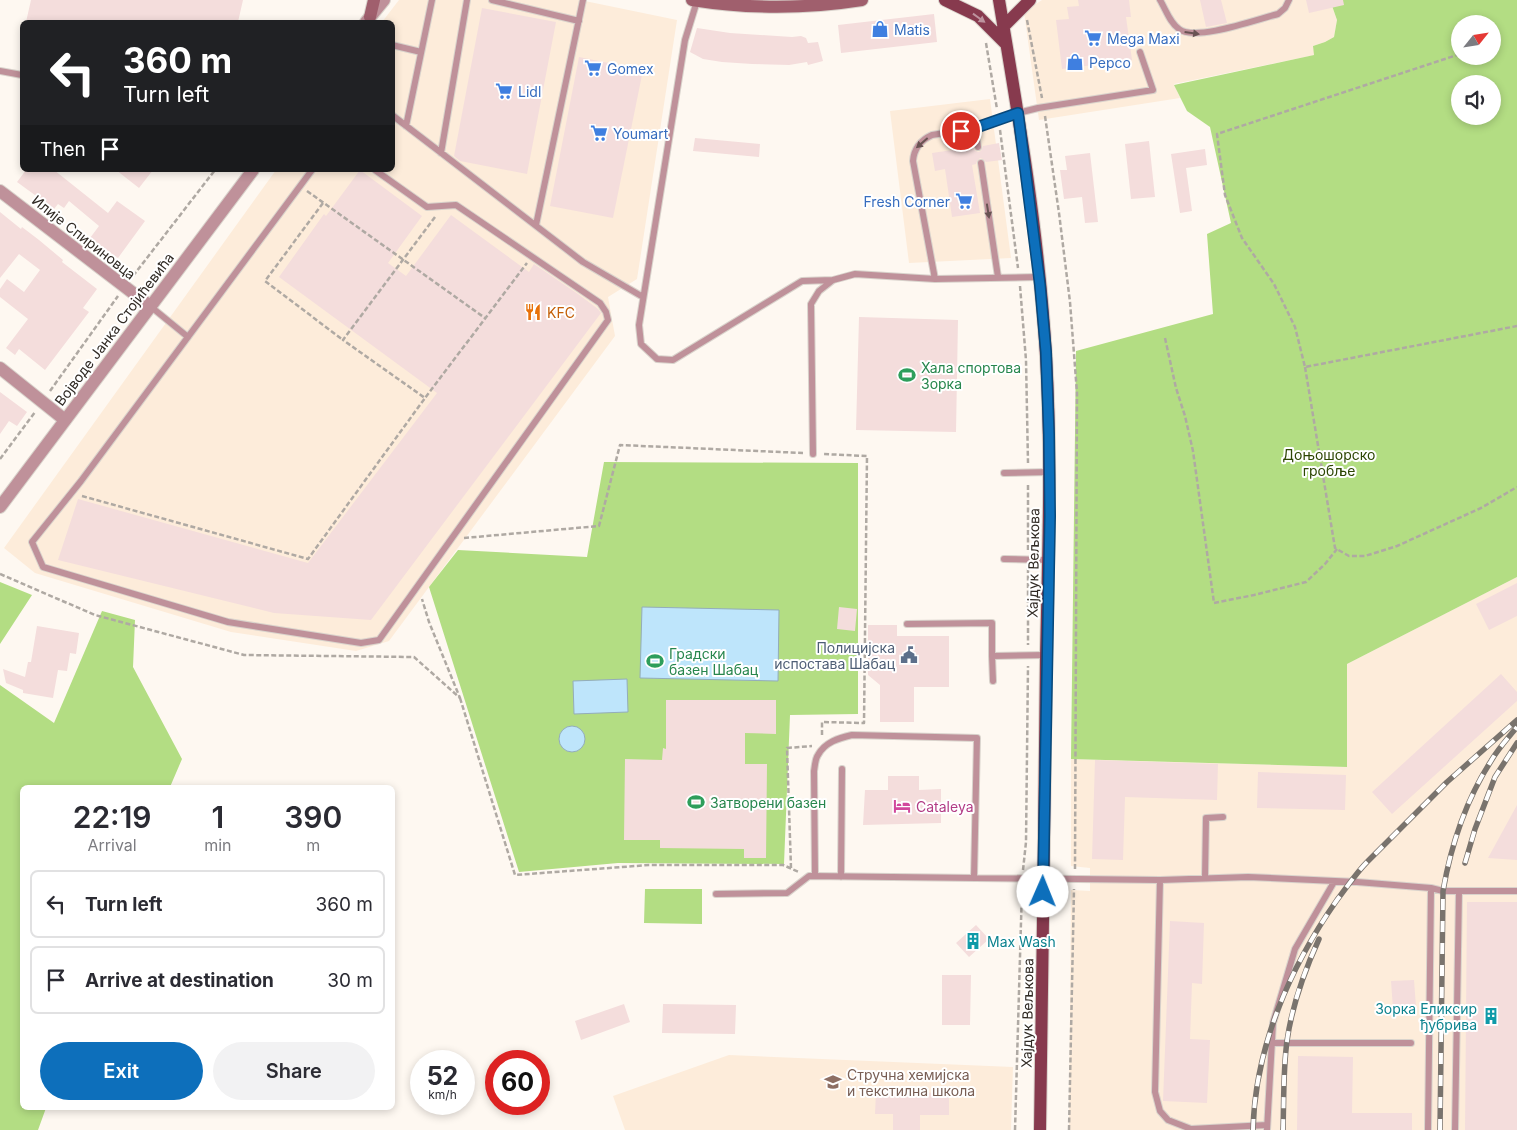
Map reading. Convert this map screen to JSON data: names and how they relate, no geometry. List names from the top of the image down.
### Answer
{
  "streets": {
    "main road": ["Хајдук Вељкова"],
    "street": ["Илије Спириновца", "Војводе Јанка Стојићевића"]
  },
  "crossings": [
    ["Илије Спириновца", "Војводе Јанка Стојићевића"]
  ],
  "parks": ["Доњошорско гробље"],
  "places": {
    "shop": ["Matis", "Pepco"],
    "supermarket": [
      "Mega Maxi",
      "Gomex",
      "Lidl",
      "Youmart",
      "Fresh Corner"
    ],
    "restaurant": ["KFC"],
    "sports": ["Хала спортова Зорка", "Градски базен Шабац", "Затворени базен"],
    "public building": ["Полицијска испостава Шабац"],
    "hotel": ["Cataleya"],
    "building": ["Max Wash", "Зорка Еликсир ђубрива"],
    "school or university": ["Стручна хемијска и текстилна школа"]
  },
  "north": "top right",
  "page": {
    "turn": ["360 m", "Turn left"],
    "then": "Then",
    "eta": [
      "22:19",
      "Arrival",
      "1",
      "min",
      "390",
      "m"
    ],
    "list": [
      {
        "name": "Turn left",
        "value": "360 m"
      },
      {
        "name": "Arrive at destination",
        "value": "30 m"
      }
    ],
    "buttons": ["Exit", "Share"],
    "speed": "52 km/h",
    "limit": "60"
  }
}
